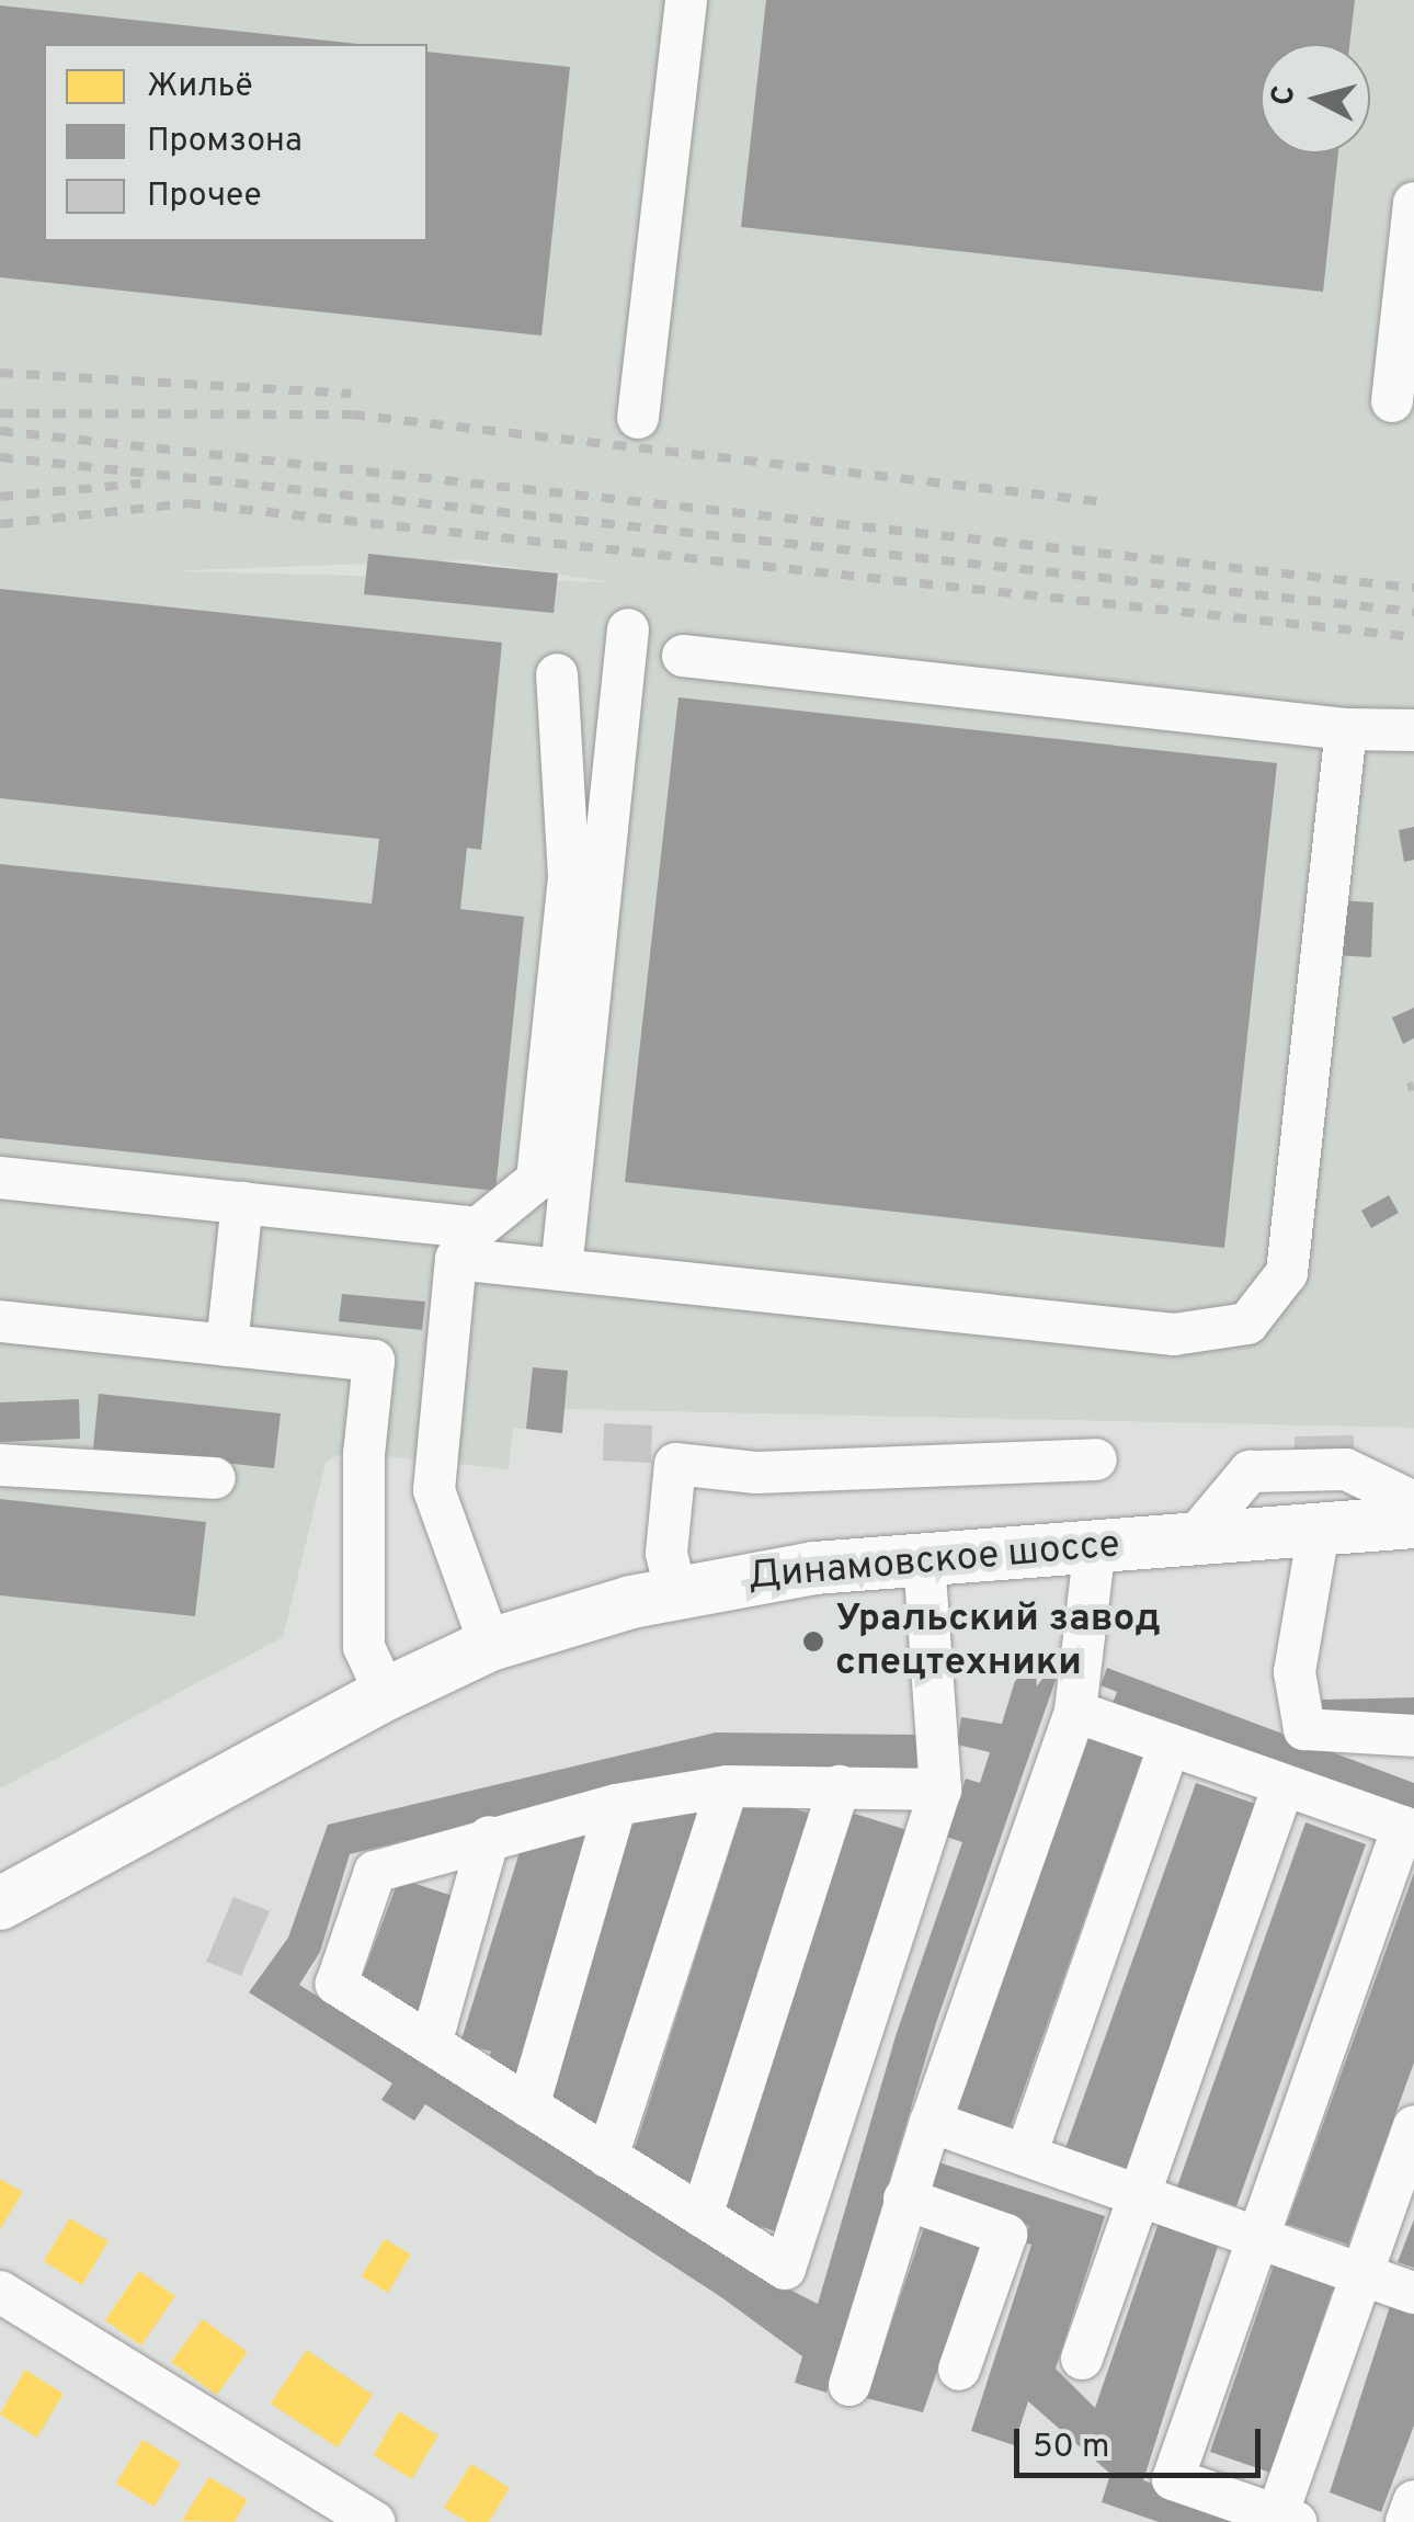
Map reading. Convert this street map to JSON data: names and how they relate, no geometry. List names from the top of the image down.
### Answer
{
  "streets": {
    "main road": ["Динамовское шоссе"]
  },
  "places": ["Уральский завод спецтехники"],
  "legend": ["Жильё", "Промзона", "Прочее"],
  "scale_bar": "50 m",
  "north": "left"
}
